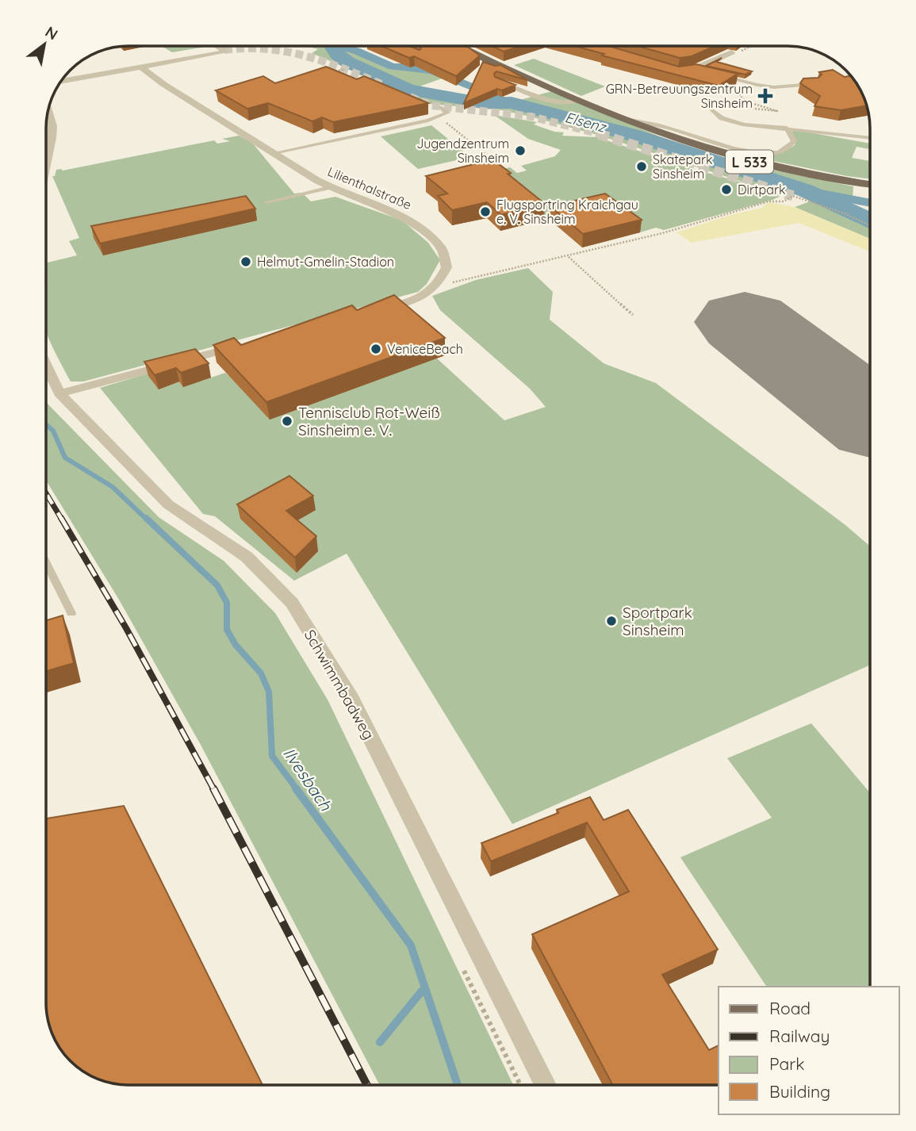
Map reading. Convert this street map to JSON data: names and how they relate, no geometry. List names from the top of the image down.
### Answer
{
  "streets": {
    "main road": ["L 533"],
    "street": ["Lilienthalstraße", "Schwimmbadweg"]
  },
  "water": ["Elsenz", "Ilvesbach"],
  "places": {
    "health": ["GRN-Betreuungszentrum Sinsheim"],
    "other": [
      "Jugendzentrum Sinsheim",
      "Skatepark Sinsheim",
      "Dirtpark",
      "Flugsportring Kraichgau e. V. Sinsheim",
      "Helmut-Gmelin-Stadion",
      "VeniceBeach",
      "Tennisclub Rot-Weiß Sinsheim e. V.",
      "Sportpark Sinsheim"
    ]
  },
  "legend": [
    "Road",
    "Railway",
    "Park",
    "Building"
  ],
  "north": "top right"
}
